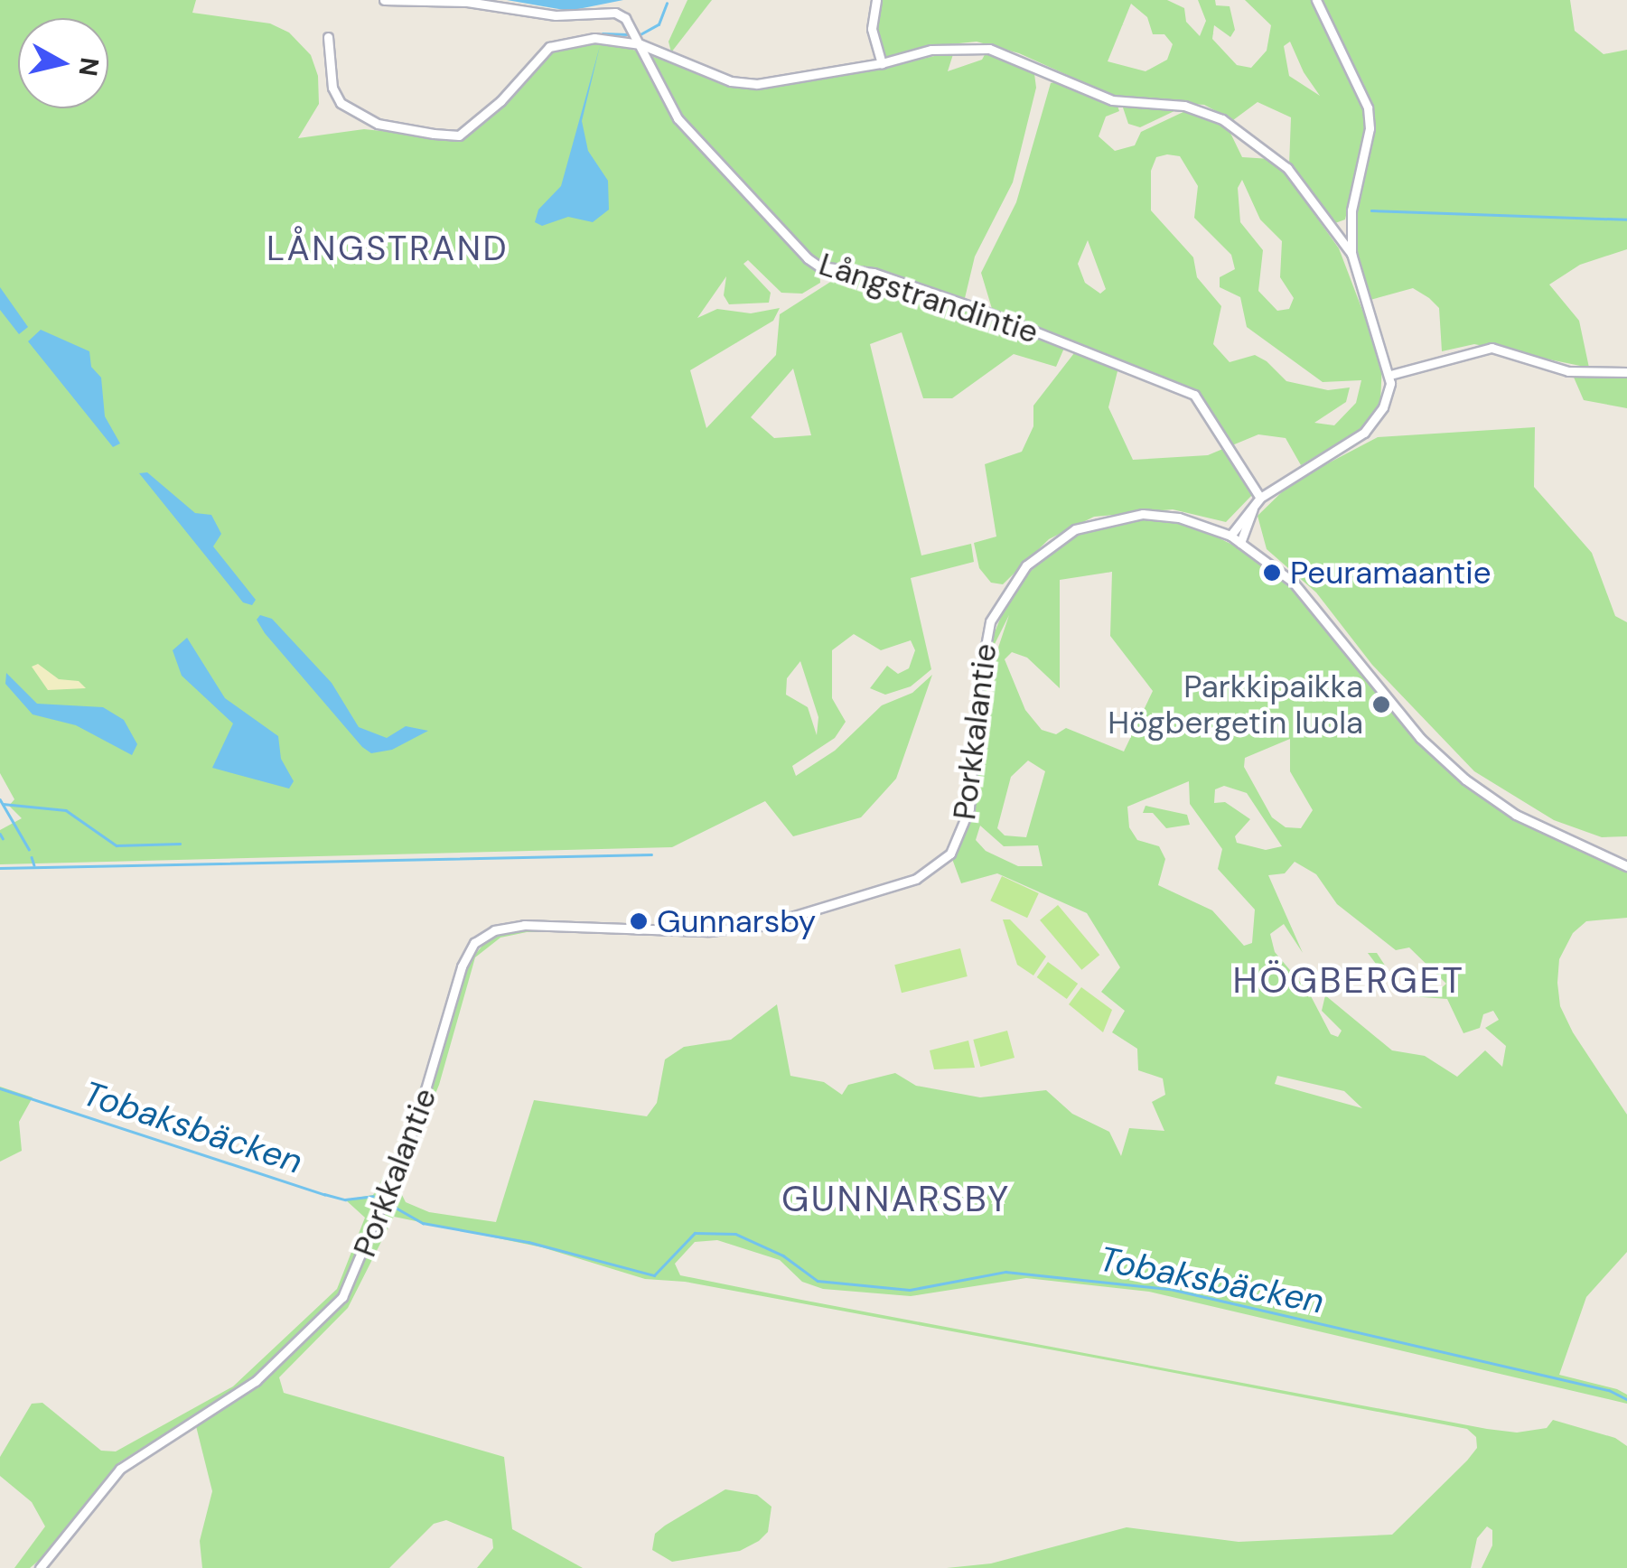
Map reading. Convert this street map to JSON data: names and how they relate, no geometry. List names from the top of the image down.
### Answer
{
  "streets": {
    "street": ["Långstrandintie", "Porkkalantie"]
  },
  "districts": ["LÅNGSTRAND", "HÖGBERGET", "GUNNARSBY"],
  "water": ["Tobaksbäcken"],
  "places": ["Peuramaantie", "Parkkipaikka Högbergetin luola", "Gunnarsby"],
  "north": "right"
}
